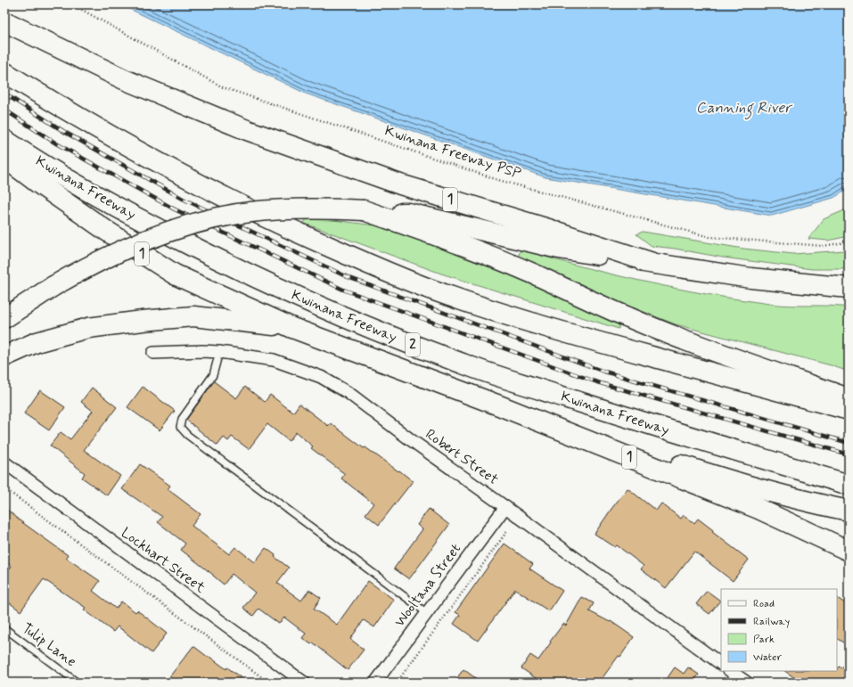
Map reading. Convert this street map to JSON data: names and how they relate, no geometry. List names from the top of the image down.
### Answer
{
  "streets": {
    "highway": ["Kwinana Freeway", "1", "2"],
    "street": ["Robert Street", "Lockhart Street", "Wooltana Street"],
    "lane": ["Tulip Lane"],
    "path": ["Kwinana Freeway PSP"]
  },
  "crossings": [
    ["Robert Street", "Wooltana Street"]
  ],
  "water": ["Canning River"],
  "legend": [
    "Road",
    "Railway",
    "Park",
    "Water"
  ]
}
